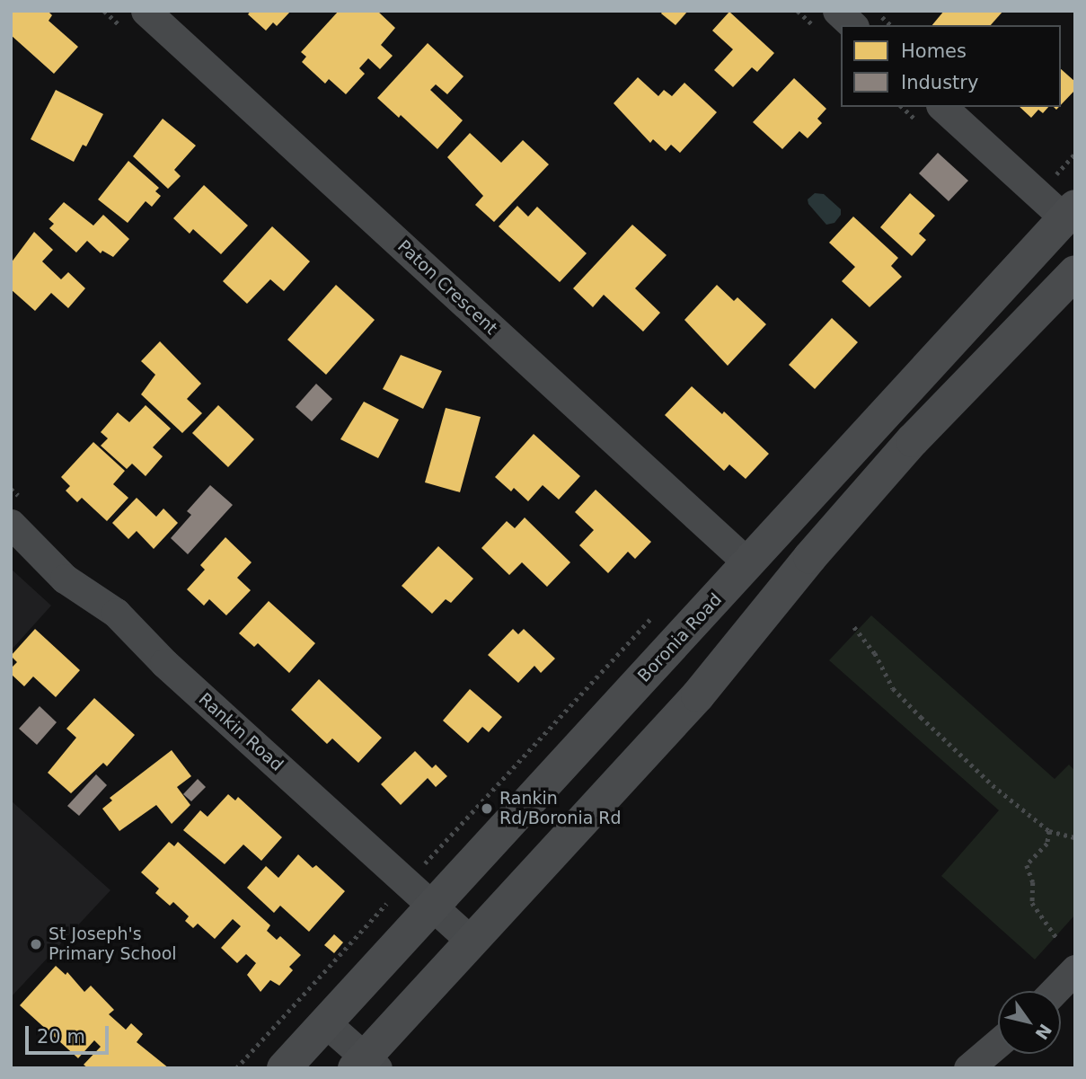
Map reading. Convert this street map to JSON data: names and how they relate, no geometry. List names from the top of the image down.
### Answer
{
  "streets": {
    "main road": ["Boronia Road"],
    "street": ["Paton Crescent", "Rankin Road"]
  },
  "crossings": [
    ["Paton Crescent", "Boronia Road"],
    ["Boronia Road", "Rankin Road"]
  ],
  "places": ["Rankin Rd/Boronia Rd", "St Joseph's Primary School"],
  "legend": ["Homes", "Industry"],
  "scale_bar": "20 m",
  "north": "bottom right"
}
